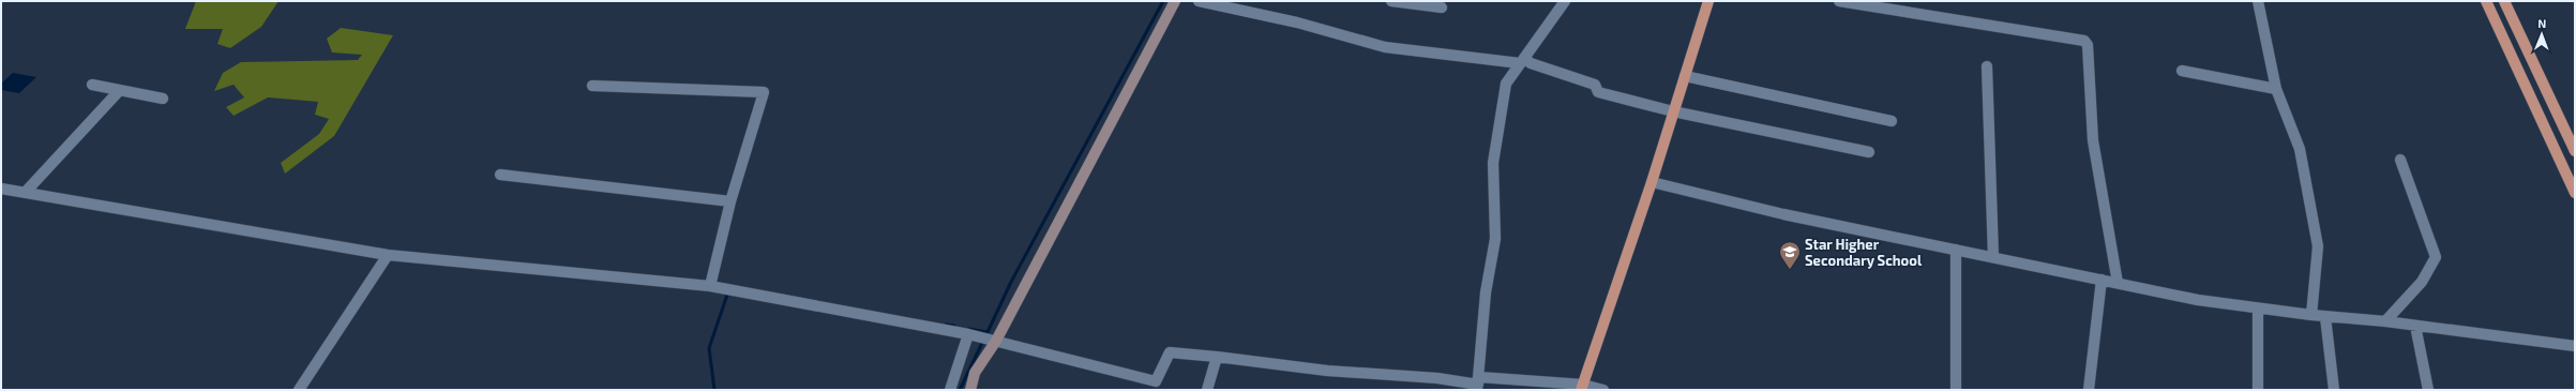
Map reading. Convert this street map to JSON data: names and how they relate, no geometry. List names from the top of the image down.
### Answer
{
  "places": {
    "school or university": ["Star Higher Secondary School"]
  },
  "north": "top"
}
